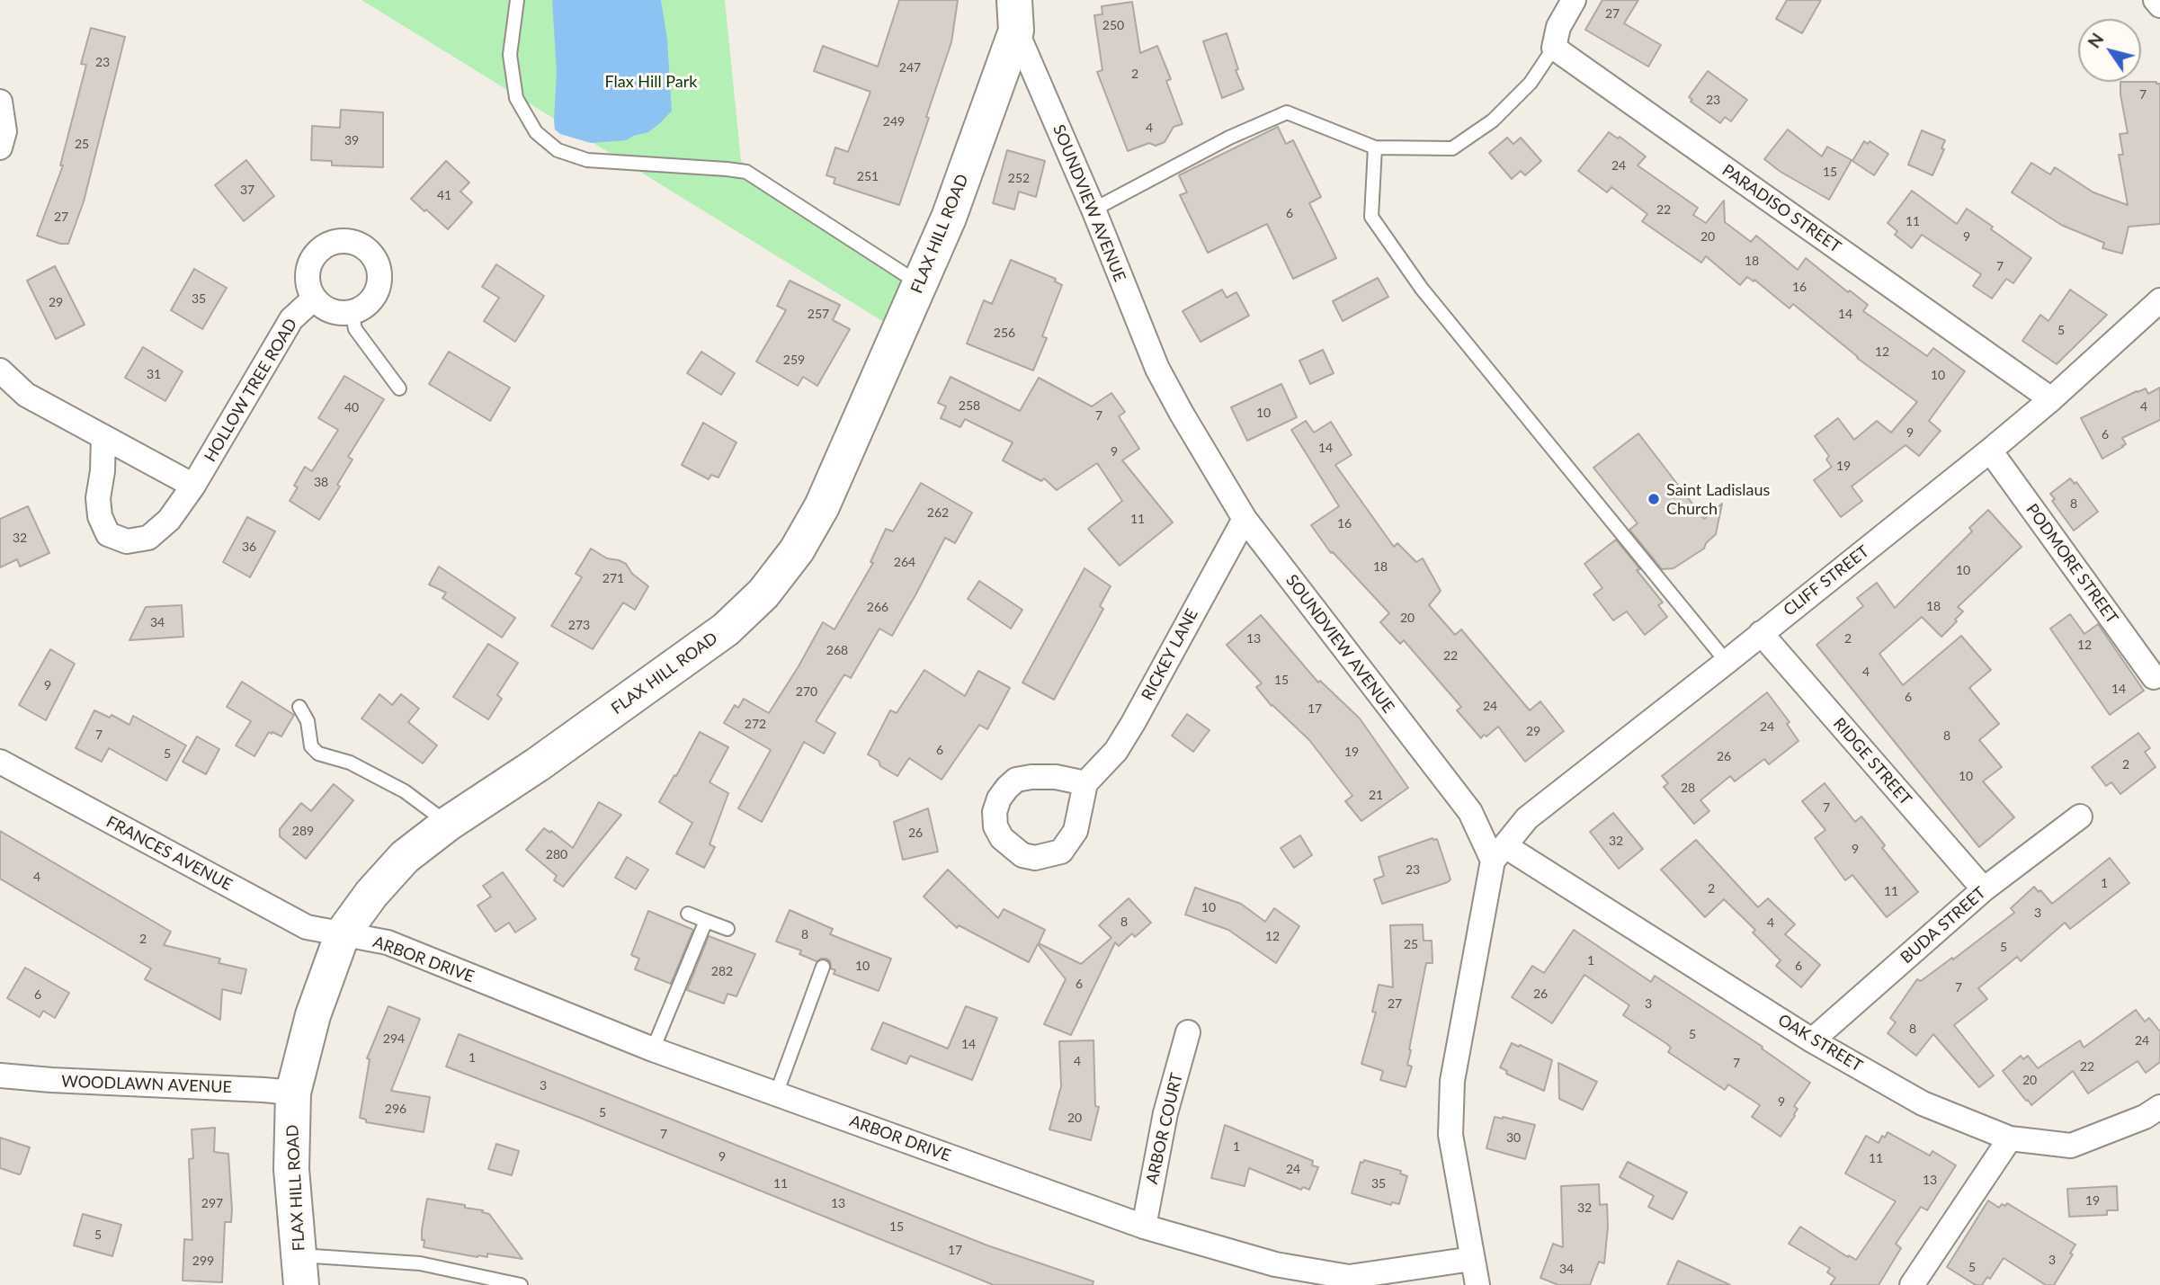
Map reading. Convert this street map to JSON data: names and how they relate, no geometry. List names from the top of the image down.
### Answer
{
  "streets": {
    "main road": ["FLAX HILL ROAD"],
    "street": [
      "SOUNDVIEW AVENUE",
      "PARADISO STREET",
      "HOLLOW TREE ROAD",
      "PODMORE STREET",
      "CLIFF STREET",
      "RICKEY LANE",
      "RIDGE STREET",
      "FRANCES AVENUE",
      "BUDA STREET",
      "ARBOR DRIVE",
      "OAK STREET",
      "WOODLAWN AVENUE",
      "ARBOR COURT"
    ]
  },
  "crossings": [
    ["SOUNDVIEW AVENUE", "FLAX HILL ROAD"],
    ["SOUNDVIEW AVENUE", "CLIFF STREET"],
    ["SOUNDVIEW AVENUE", "RICKEY LANE"],
    ["SOUNDVIEW AVENUE", "OAK STREET"],
    ["PARADISO STREET", "CLIFF STREET"],
    ["FLAX HILL ROAD", "FRANCES AVENUE"],
    ["FLAX HILL ROAD", "ARBOR DRIVE"],
    ["FLAX HILL ROAD", "WOODLAWN AVENUE"],
    ["PODMORE STREET", "CLIFF STREET"],
    ["CLIFF STREET", "RIDGE STREET"],
    ["CLIFF STREET", "OAK STREET"],
    ["RIDGE STREET", "BUDA STREET"],
    ["FRANCES AVENUE", "ARBOR DRIVE"],
    ["BUDA STREET", "OAK STREET"],
    ["ARBOR DRIVE", "ARBOR COURT"]
  ],
  "parks": ["Flax Hill Park"],
  "places": ["Saint Ladislaus Church"],
  "house_numbers": [
    "27",
    "250",
    "23",
    "247",
    "2",
    "7",
    "23",
    "249",
    "4",
    "39",
    "25",
    "24",
    "15",
    "251",
    "252",
    "37",
    "41",
    "22",
    "6",
    "27",
    "11",
    "20",
    "9",
    "18",
    "7",
    "16",
    "35",
    "29",
    "257",
    "14",
    "5",
    "256",
    "12",
    "259",
    "31",
    "10",
    "258",
    "4",
    "40",
    "10",
    "7",
    "9",
    "6",
    "14",
    "9",
    "19",
    "38",
    "8",
    "262",
    "11",
    "16",
    "32",
    "36",
    "264",
    "18",
    "10",
    "271",
    "18",
    "266",
    "20",
    "34",
    "273",
    "13",
    "2",
    "12",
    "268",
    "22",
    "4",
    "15",
    "9",
    "14",
    "270",
    "6",
    "24",
    "17",
    "272",
    "24",
    "29",
    "7",
    "8",
    "6",
    "19",
    "5",
    "26",
    "2",
    "10",
    "28",
    "21",
    "7",
    "289",
    "26",
    "32",
    "9",
    "280",
    "23",
    "4",
    "1",
    "2",
    "11",
    "10",
    "3",
    "8",
    "4",
    "8",
    "12",
    "2",
    "25",
    "5",
    "1",
    "10",
    "6",
    "282",
    "6",
    "7",
    "26",
    "6",
    "27",
    "3",
    "8",
    "5",
    "294",
    "24",
    "14",
    "1",
    "4",
    "7",
    "22",
    "20",
    "3",
    "9",
    "296",
    "5",
    "20",
    "7",
    "30",
    "1",
    "9",
    "11",
    "24",
    "13",
    "11",
    "35",
    "19",
    "297",
    "13",
    "32",
    "15",
    "5",
    "17",
    "3",
    "299",
    "5",
    "34"
  ],
  "north": "top left"
}
